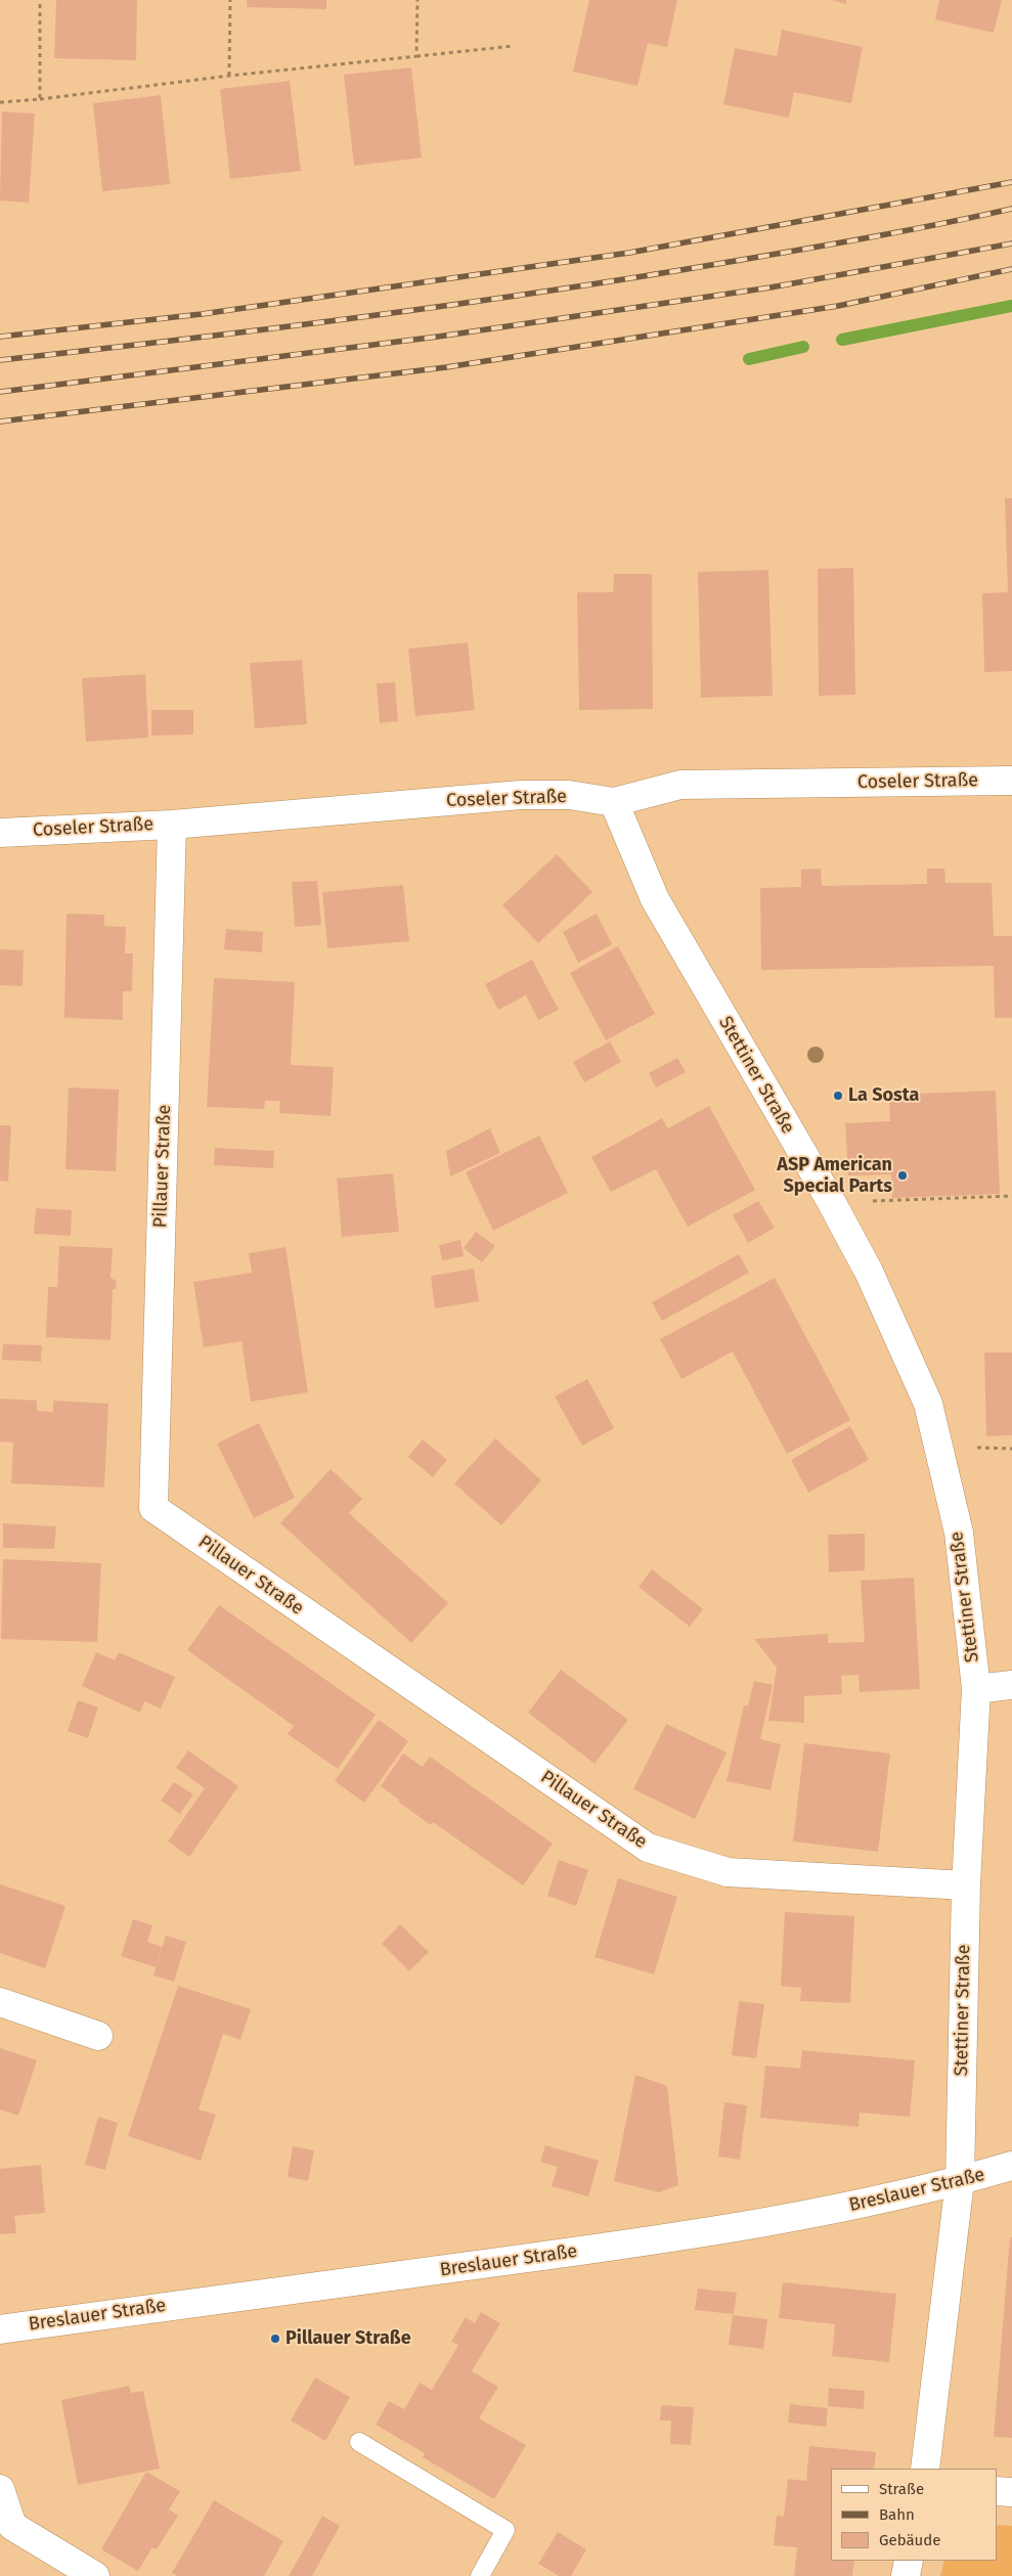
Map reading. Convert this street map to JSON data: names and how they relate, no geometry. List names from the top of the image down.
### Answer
{
  "streets": {
    "street": [
      "Coseler Straße",
      "Stettiner Straße",
      "Pillauer Straße",
      "Breslauer Straße"
    ]
  },
  "crossings": [
    ["Coseler Straße", "Stettiner Straße"],
    ["Coseler Straße", "Pillauer Straße"],
    ["Stettiner Straße", "Pillauer Straße"],
    ["Stettiner Straße", "Breslauer Straße"]
  ],
  "places": ["La Sosta", "ASP American Special Parts", "Pillauer Straße"],
  "legend": ["Straße", "Bahn", "Gebäude"]
}
